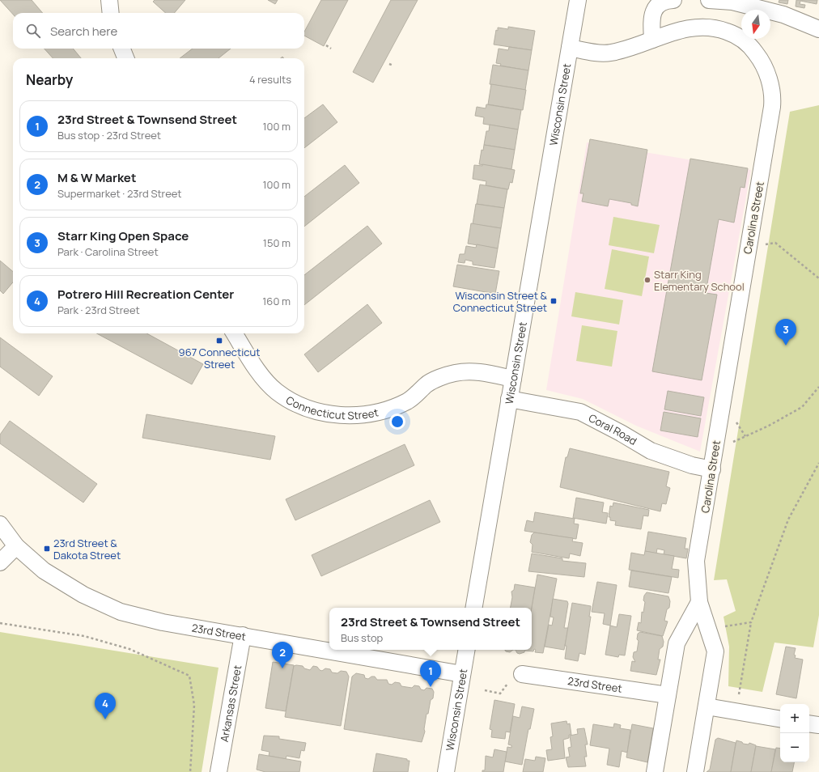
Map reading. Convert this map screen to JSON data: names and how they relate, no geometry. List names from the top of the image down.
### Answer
{
  "streets": {
    "street": [
      "Wisconsin Street",
      "Carolina Street",
      "Connecticut Street",
      "Coral Road",
      "23rd Street",
      "Arkansas Street"
    ]
  },
  "crossings": [
    ["Wisconsin Street", "Carolina Street"],
    ["Wisconsin Street", "Connecticut Street"],
    ["Wisconsin Street", "Coral Road"],
    ["Wisconsin Street", "23rd Street"],
    ["Carolina Street", "Coral Road"],
    ["23rd Street", "Arkansas Street"]
  ],
  "places": {
    "other": ["Starr King Elementary School"],
    "transit": ["Wisconsin Street & Connecticut Street", "967 Connecticut Street", "23rd Street & Dakota Street"]
  },
  "north": "bottom",
  "page": {
    "search": "Search here",
    "heading": ["Nearby", "4 results"],
    "list": [
      {
        "mark": "1",
        "name": "23rd Street & Townsend Street",
        "note": "Bus stop · 23rd Street",
        "value": "100 m"
      },
      {
        "mark": "2",
        "name": "M & W Market",
        "note": "Supermarket · 23rd Street",
        "value": "100 m"
      },
      {
        "mark": "3",
        "name": "Starr King Open Space",
        "note": "Park · Carolina Street",
        "value": "150 m"
      },
      {
        "mark": "4",
        "name": "Potrero Hill Recreation Center",
        "note": "Park · 23rd Street",
        "value": "160 m"
      }
    ],
    "pins": [
      "3",
      "2",
      "1",
      "4"
    ],
    "popup": ["23rd Street & Townsend Street", "Bus stop"],
    "map_buttons": ["+", "−"]
  }
}
